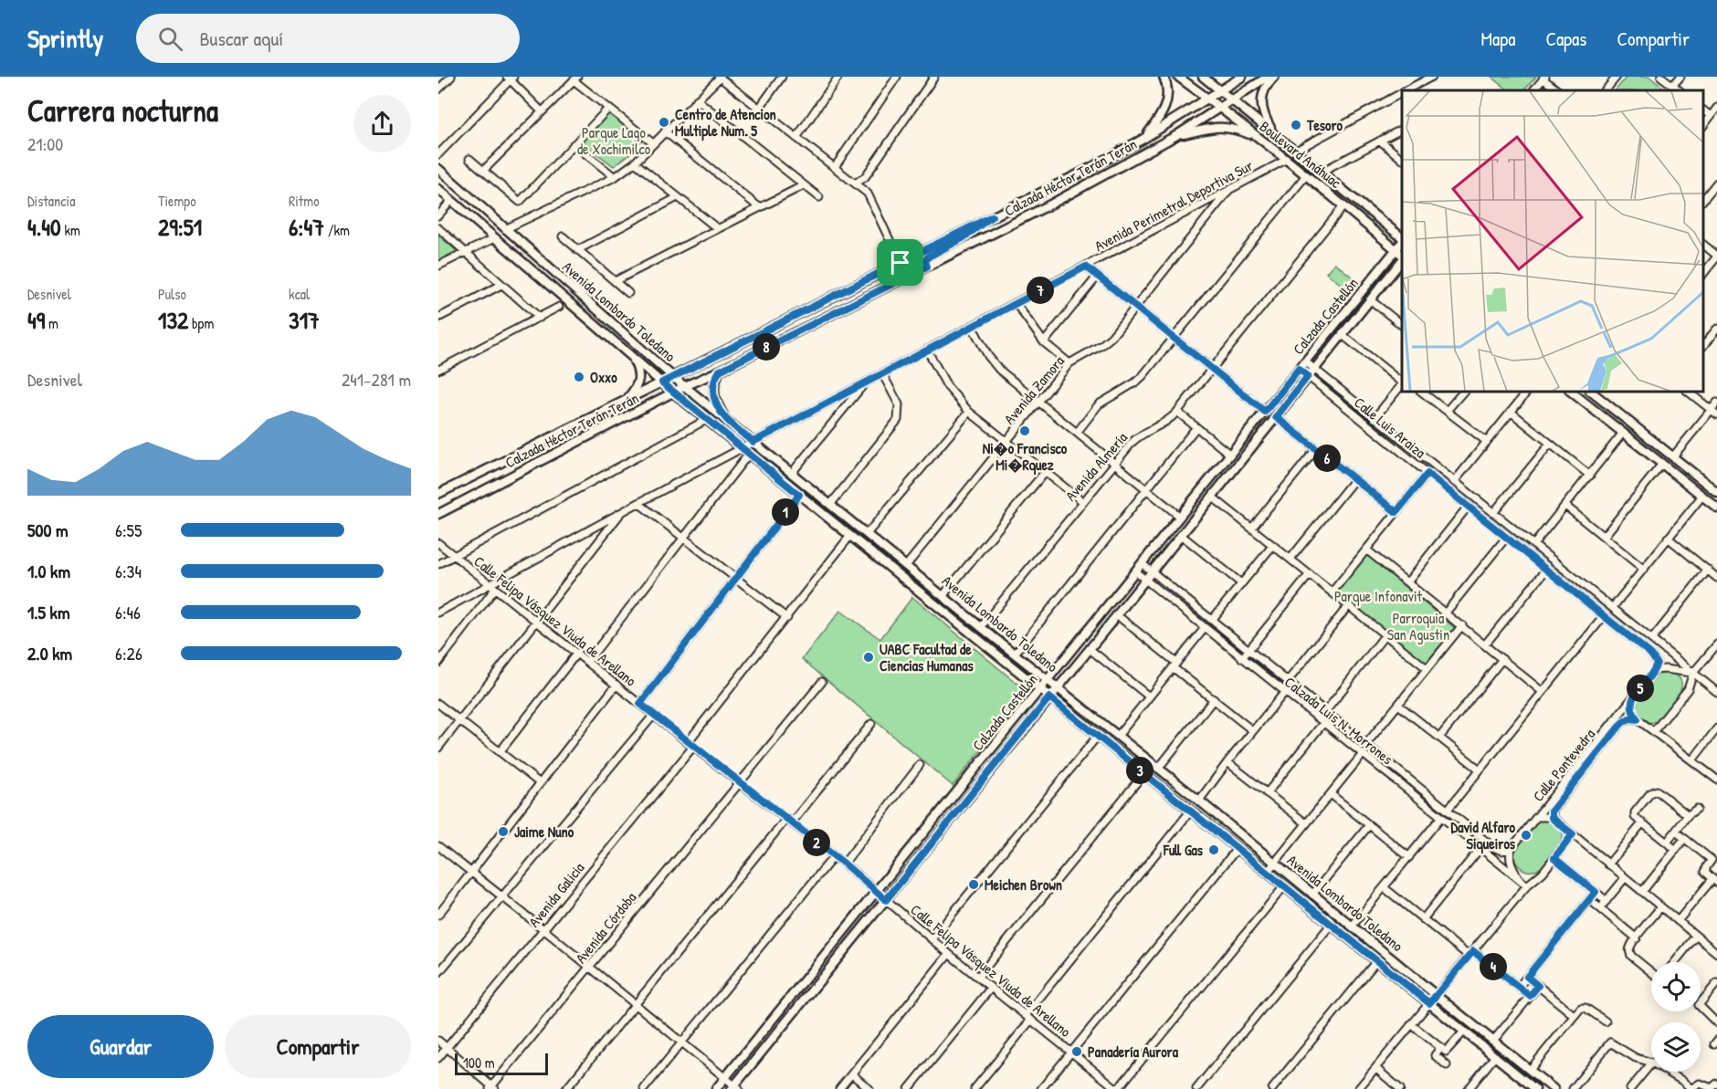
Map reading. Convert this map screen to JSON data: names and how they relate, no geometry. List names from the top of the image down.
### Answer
{
  "streets": {
    "main road": [
      "Boulevard Anáhuac",
      "Calzada Héctor Terán Terán",
      "Avenida Lombardo Toledano",
      "Calzada Castellón"
    ],
    "street": [
      "Avenida Perimetral Deportiva Sur",
      "Avenida Zamora",
      "Calle Luis Araiza",
      "Avenida Almería",
      "Calle Felipa Vásquez Viuda de Arellano",
      "Calzada Luis N. Morrones",
      "Calle Pontevedra",
      "Avenida Galicia",
      "Avenida Córdoba"
    ]
  },
  "crossings": [
    ["Boulevard Anáhuac", "Calzada Héctor Terán Terán"],
    ["Boulevard Anáhuac", "Avenida Perimetral Deportiva Sur"],
    ["Boulevard Anáhuac", "Calzada Castellón"],
    ["Boulevard Anáhuac", "Avenida Almería"],
    ["Calzada Héctor Terán Terán", "Avenida Lombardo Toledano"],
    ["Avenida Perimetral Deportiva Sur", "Avenida Lombardo Toledano"],
    ["Avenida Perimetral Deportiva Sur", "Avenida Zamora"],
    ["Avenida Perimetral Deportiva Sur", "Calle Felipa Vásquez Viuda de Arellano"],
    ["Avenida Lombardo Toledano", "Calzada Castellón"],
    ["Avenida Lombardo Toledano", "Avenida Zamora"],
    ["Avenida Lombardo Toledano", "Avenida Almería"],
    ["Avenida Lombardo Toledano", "Avenida Galicia"],
    ["Calzada Castellón", "Calle Luis Araiza"],
    ["Calzada Castellón", "Calle Felipa Vásquez Viuda de Arellano"],
    ["Calzada Castellón", "Calzada Luis N. Morrones"],
    ["Calle Luis Araiza", "Calle Pontevedra"],
    ["Calle Felipa Vásquez Viuda de Arellano", "Avenida Galicia"],
    ["Calle Felipa Vásquez Viuda de Arellano", "Avenida Córdoba"],
    ["Calzada Luis N. Morrones", "Calle Pontevedra"]
  ],
  "parks": ["Parque Lago de Xochimilco", "Parque Infonavit", "Parroquia San Agustin"],
  "places": [
    "Centro de Atencion Multiple Num. 5",
    "Tesoro",
    "Oxxo",
    "Ni�o Francisco Mi�Rquez",
    "UABC Facultad de Ciencias Humanas",
    "Jaime Nuno",
    "David Alfaro Siqueiros",
    "Full Gas",
    "Meichen Brown",
    "Panadería Aurora"
  ],
  "scale_bar": "100 m",
  "page": {
    "header": "Sprintly",
    "search": "Buscar aquí",
    "nav": ["Mapa", "Capas", "Compartir"],
    "heading": ["Carrera nocturna", "21:00"],
    "stats": [
      ["Distancia", "4.40 km"],
      ["Tiempo", "29:51"],
      ["Ritmo", "6:47 /km"],
      ["Desnivel", "49 m"],
      ["Pulso", "132 bpm"],
      ["kcal", "317"]
    ],
    "pins": [
      "7",
      "8",
      "6",
      "1",
      "5",
      "3",
      "2",
      "4"
    ],
    "chart": ["Desnivel", "241–281 m"],
    "list": [
      {
        "name": "500 m",
        "note": "6:55"
      },
      {
        "name": "1.0 km",
        "note": "6:34"
      },
      {
        "name": "1.5 km",
        "note": "6:46"
      },
      {
        "name": "2.0 km",
        "note": "6:26"
      }
    ],
    "buttons": ["Guardar", "Compartir"],
    "scale": "100 m"
  }
}
